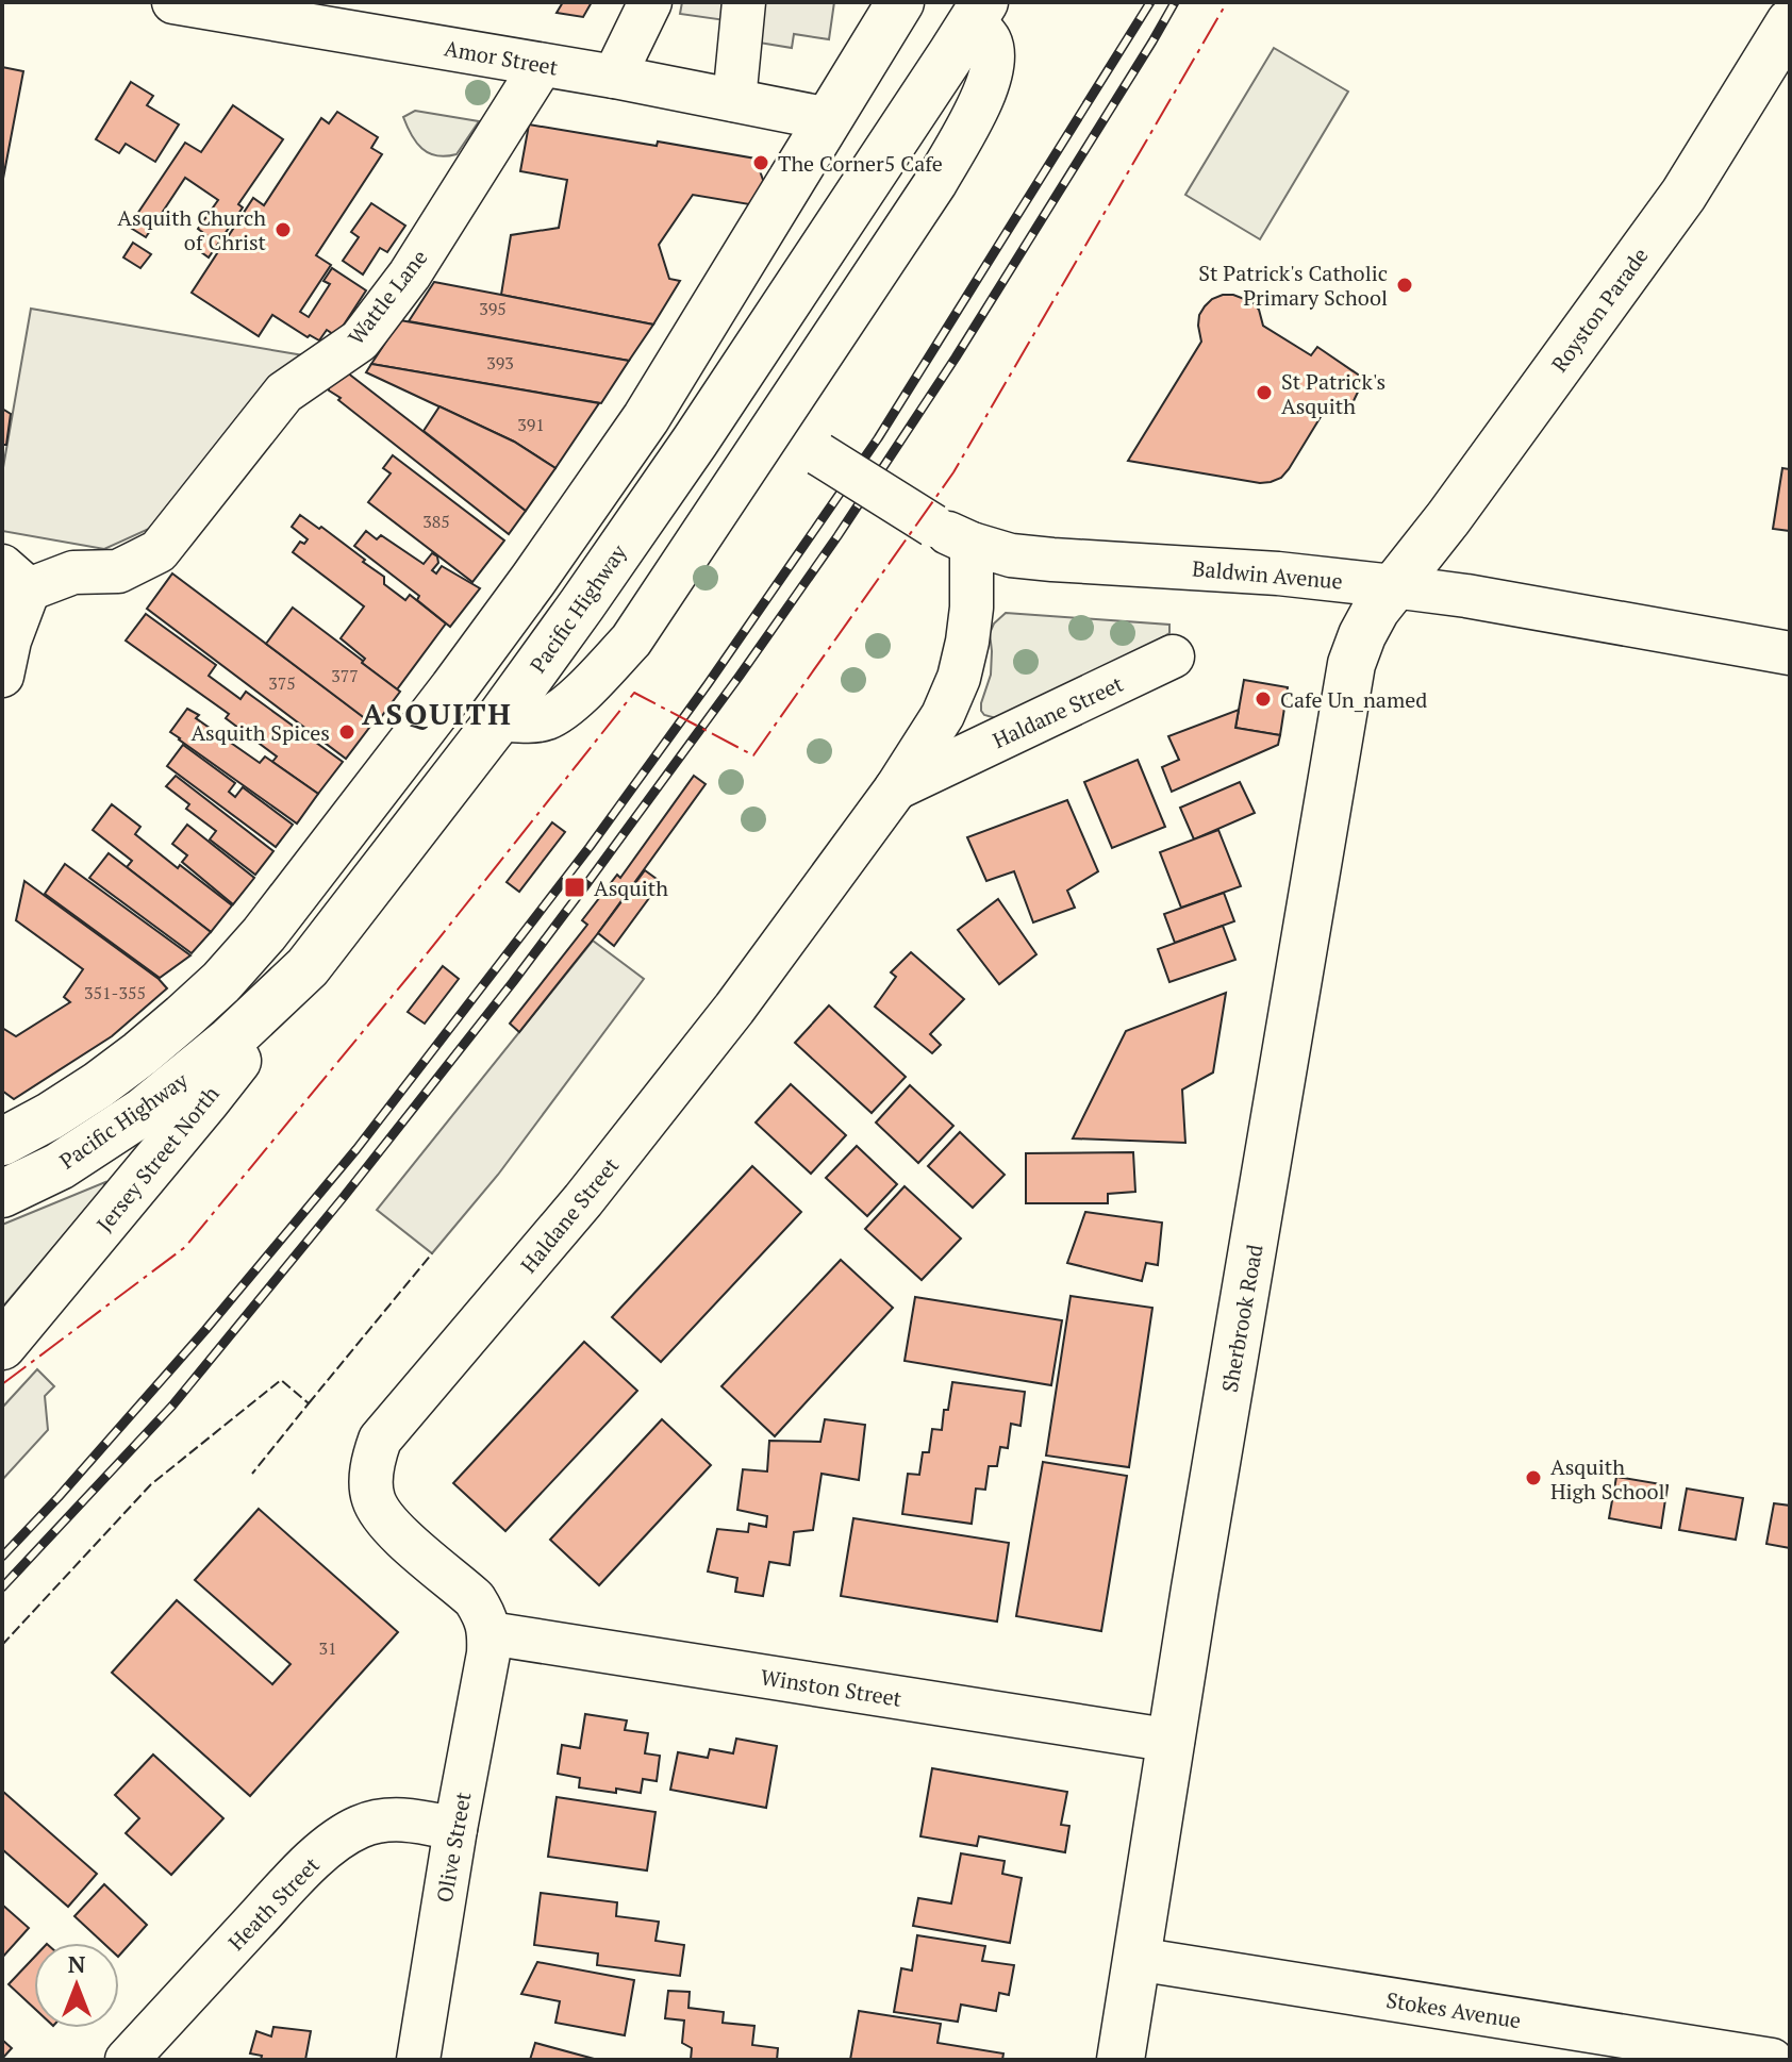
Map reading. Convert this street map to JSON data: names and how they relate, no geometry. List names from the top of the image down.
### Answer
{
  "streets": {
    "main road": [
      "Royston Parade",
      "Pacific Highway",
      "Jersey Street North",
      "Sherbrook Road"
    ],
    "street": [
      "Amor Street",
      "Wattle Lane",
      "Baldwin Avenue",
      "Haldane Street",
      "Winston Street",
      "Olive Street",
      "Heath Street",
      "Stokes Avenue"
    ]
  },
  "crossings": [
    ["Amor Street", "Wattle Lane"],
    ["Amor Street", "Pacific Highway"],
    ["Royston Parade", "Baldwin Avenue"],
    ["Royston Parade", "Sherbrook Road"],
    ["Baldwin Avenue", "Haldane Street"],
    ["Baldwin Avenue", "Sherbrook Road"],
    ["Pacific Highway", "Jersey Street North"],
    ["Haldane Street", "Winston Street"],
    ["Haldane Street", "Olive Street"],
    ["Sherbrook Road", "Winston Street"],
    ["Sherbrook Road", "Stokes Avenue"],
    ["Winston Street", "Olive Street"],
    ["Olive Street", "Heath Street"]
  ],
  "districts": ["ASQUITH"],
  "places": {
    "other": [
      "The Corner5 Cafe",
      "Asquith Church of Christ",
      "St Patrick's Catholic Primary School",
      "St Patrick's Asquith",
      "Cafe Un_named",
      "Asquith Spices",
      "Asquith High School"
    ],
    "transit": ["Asquith"]
  },
  "house_numbers": [
    "395",
    "393",
    "391",
    "385",
    "377",
    "375",
    "351-355",
    "31"
  ],
  "north": "top"
}
